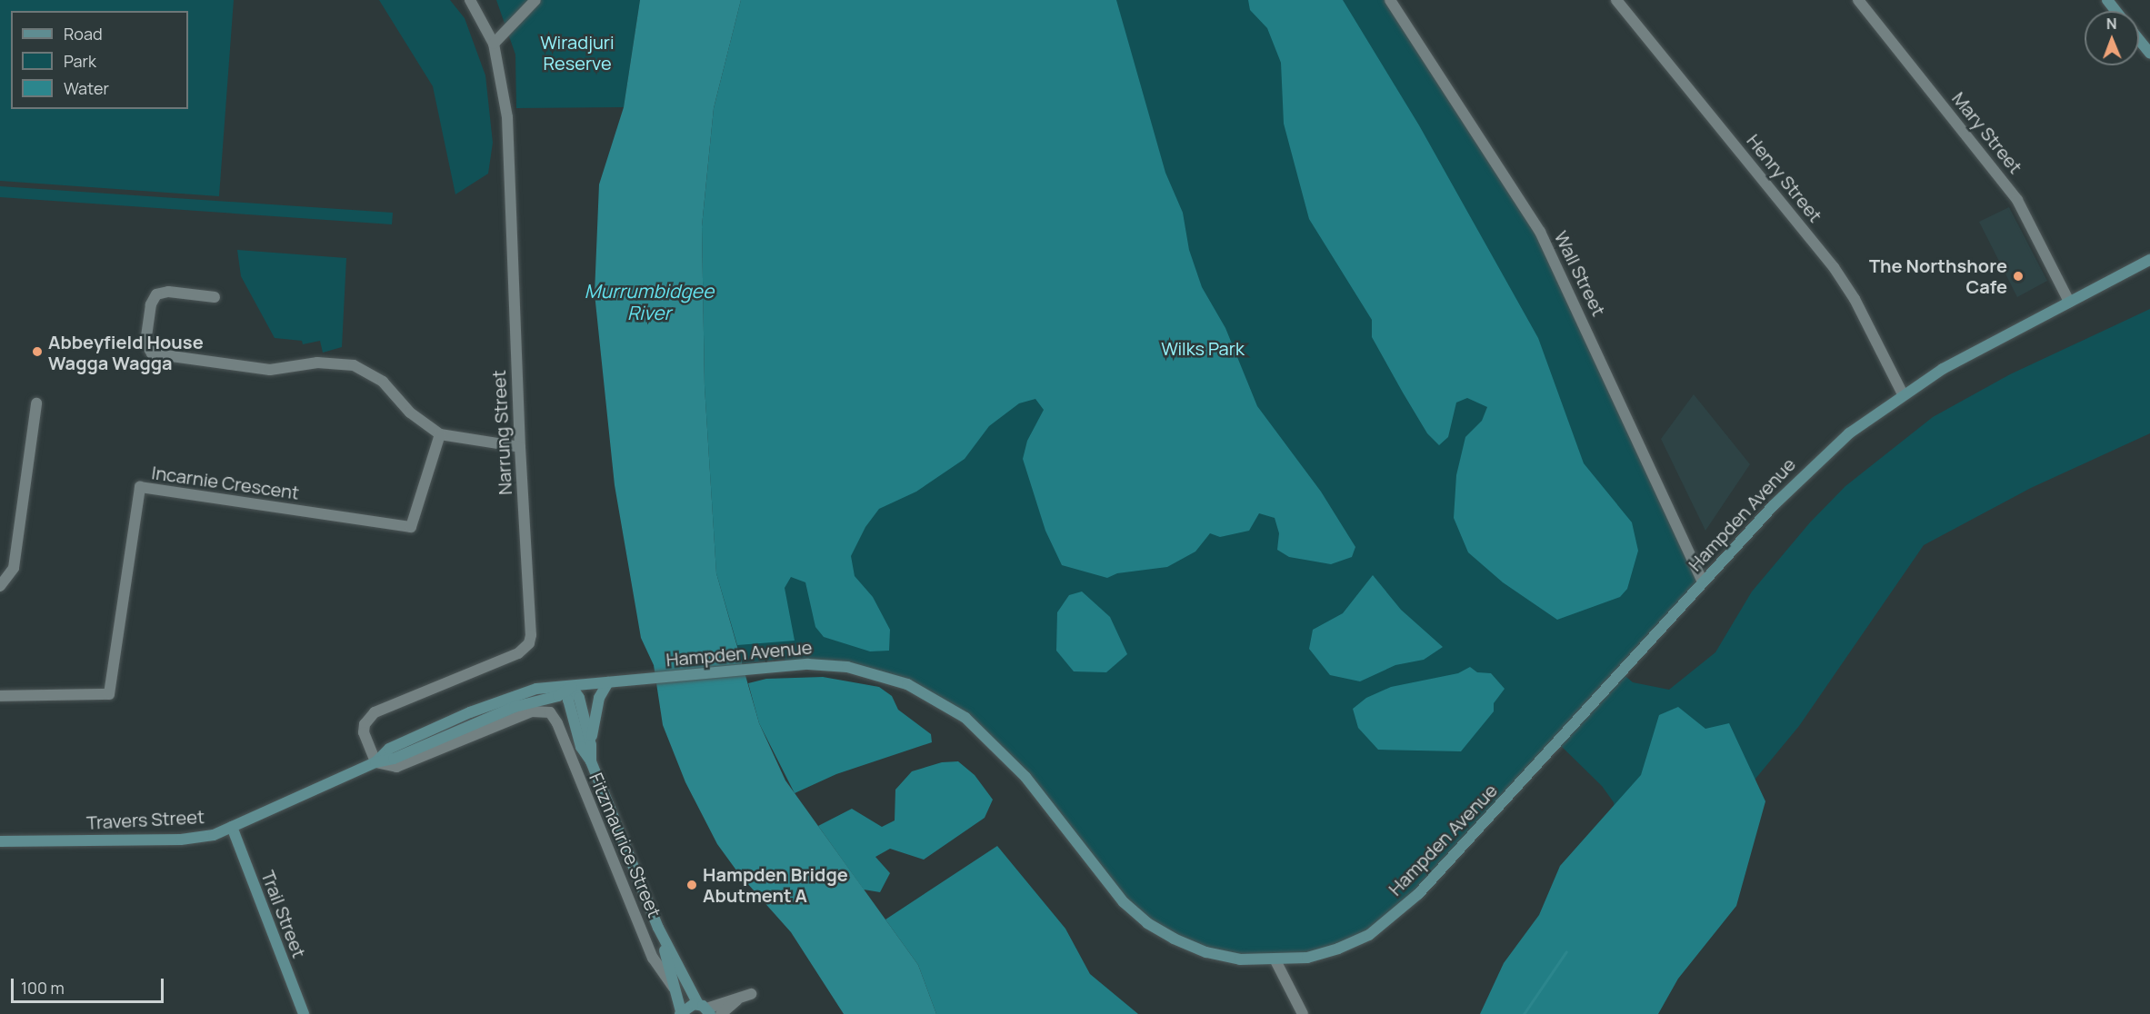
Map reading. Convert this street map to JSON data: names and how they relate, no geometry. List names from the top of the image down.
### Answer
{
  "streets": {
    "main road": [
      "Hampden Avenue",
      "Travers Street",
      "Fitzmaurice Street",
      "Trail Street"
    ],
    "street": [
      "Mary Street",
      "Henry Street",
      "Wall Street",
      "Narrung Street",
      "Incarnie Crescent"
    ]
  },
  "crossings": [
    ["Mary Street", "Hampden Avenue"],
    ["Henry Street", "Hampden Avenue"],
    ["Wall Street", "Hampden Avenue"],
    ["Narrung Street", "Travers Street"],
    ["Hampden Avenue", "Travers Street"],
    ["Travers Street", "Fitzmaurice Street"],
    ["Travers Street", "Trail Street"]
  ],
  "water": ["Murrumbidgee River"],
  "parks": ["Wiradjuri Reserve", "Wilks Park"],
  "places": ["The Northshore Cafe", "Abbeyfield House Wagga Wagga", "Hampden Bridge Abutment A"],
  "legend": ["Road", "Park", "Water"],
  "scale_bar": "100 m",
  "north": "top"
}
